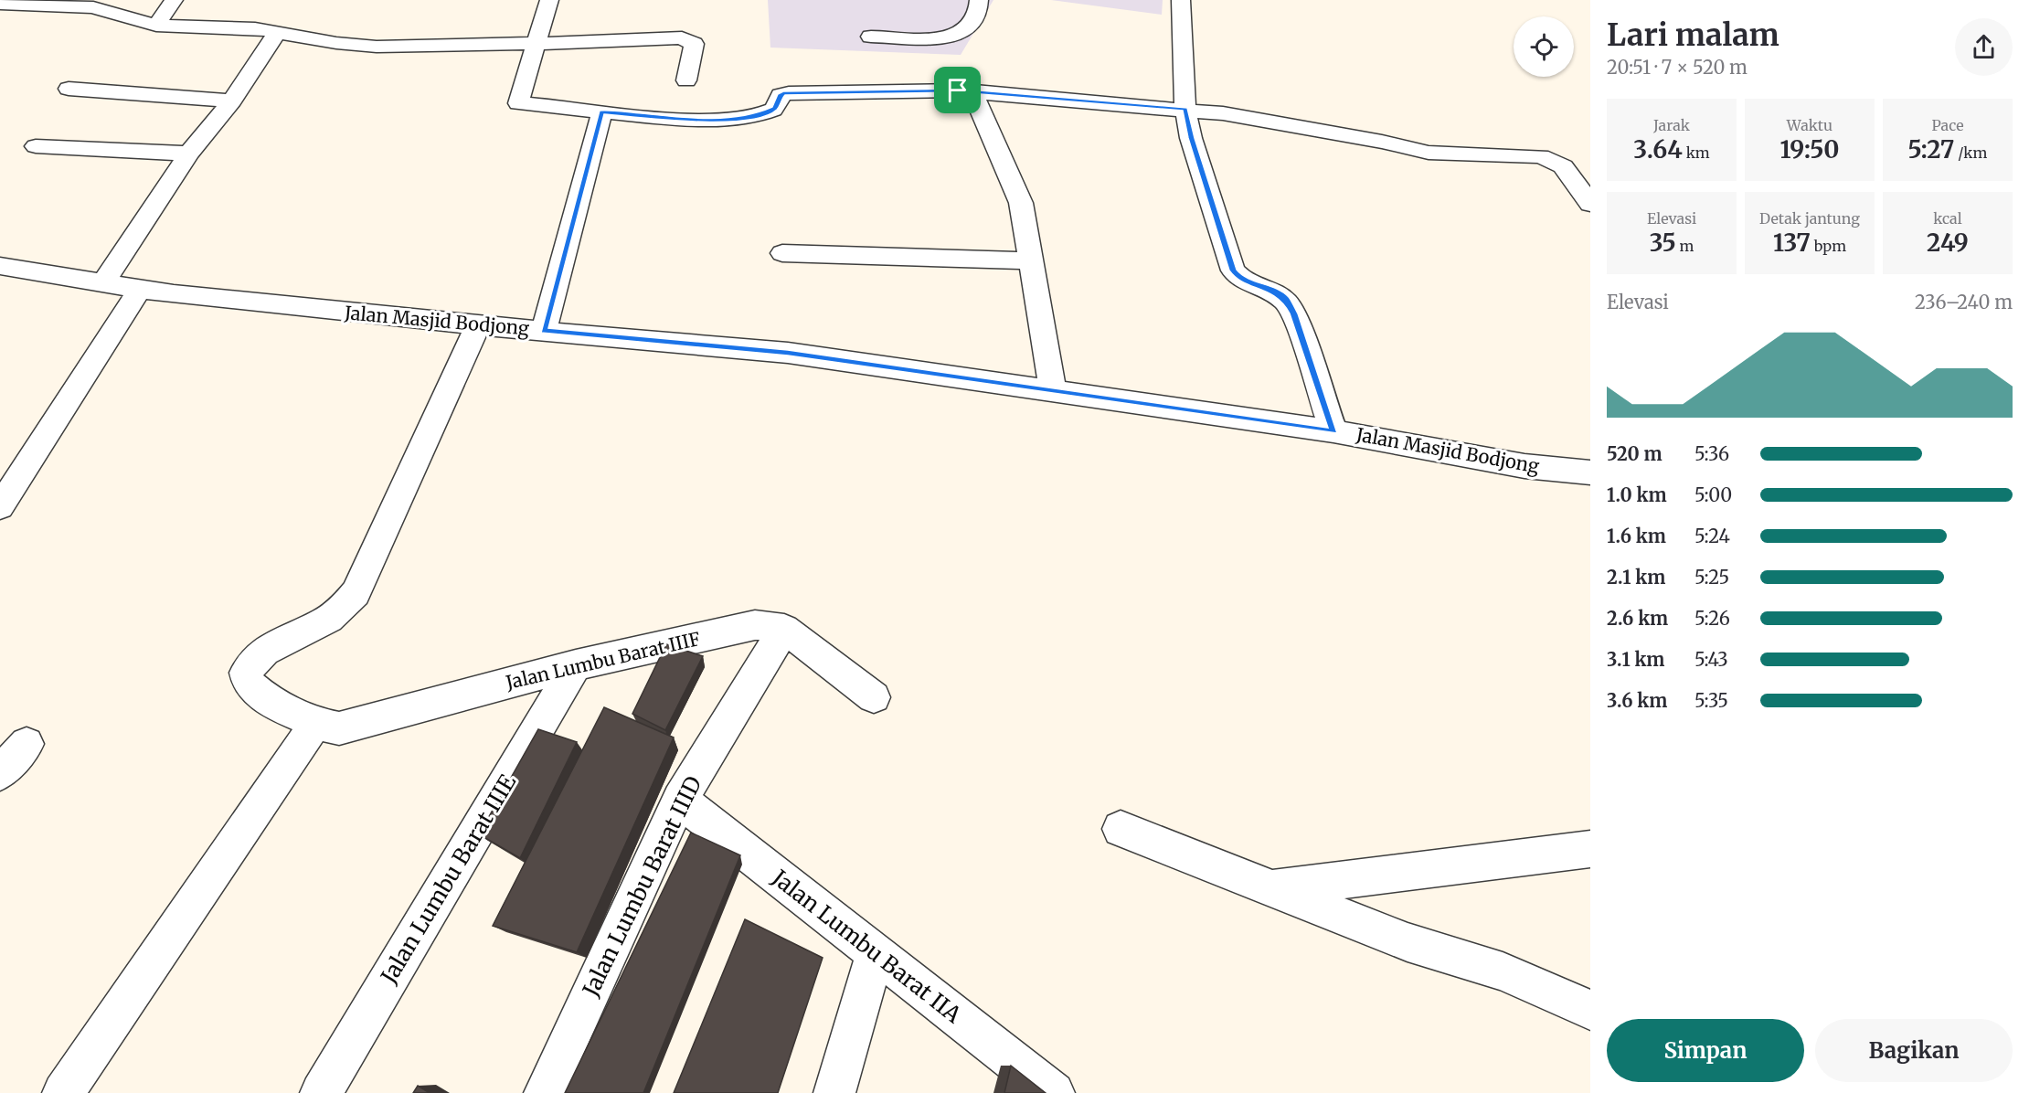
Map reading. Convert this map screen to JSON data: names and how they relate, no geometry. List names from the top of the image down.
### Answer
{
  "streets": {
    "street": [
      "Jalan Masjid Bodjong",
      "Jalan Lumbu Barat IIIF",
      "Jalan Lumbu Barat IIIE",
      "Jalan Lumbu Barat IIID",
      "Jalan Lumbu Barat IIA"
    ]
  },
  "crossings": [
    ["Jalan Lumbu Barat IIIF", "Jalan Lumbu Barat IIIE"],
    ["Jalan Lumbu Barat IIIF", "Jalan Lumbu Barat IIID"],
    ["Jalan Lumbu Barat IIID", "Jalan Lumbu Barat IIA"]
  ],
  "page": {
    "heading": ["Lari malam", "20:51 · 7 × 520 m"],
    "stats": [
      ["Jarak", "3.64 km"],
      ["Waktu", "19:50"],
      ["Pace", "5:27 /km"],
      ["Elevasi", "35 m"],
      ["Detak jantung", "137 bpm"],
      ["kcal", "249"]
    ],
    "chart": ["Elevasi", "236–240 m"],
    "list": [
      {
        "name": "520 m",
        "note": "5:36"
      },
      {
        "name": "1.0 km",
        "note": "5:00"
      },
      {
        "name": "1.6 km",
        "note": "5:24"
      },
      {
        "name": "2.1 km",
        "note": "5:25"
      },
      {
        "name": "2.6 km",
        "note": "5:26"
      },
      {
        "name": "3.1 km",
        "note": "5:43"
      },
      {
        "name": "3.6 km",
        "note": "5:35"
      }
    ],
    "buttons": ["Simpan", "Bagikan"]
  }
}
